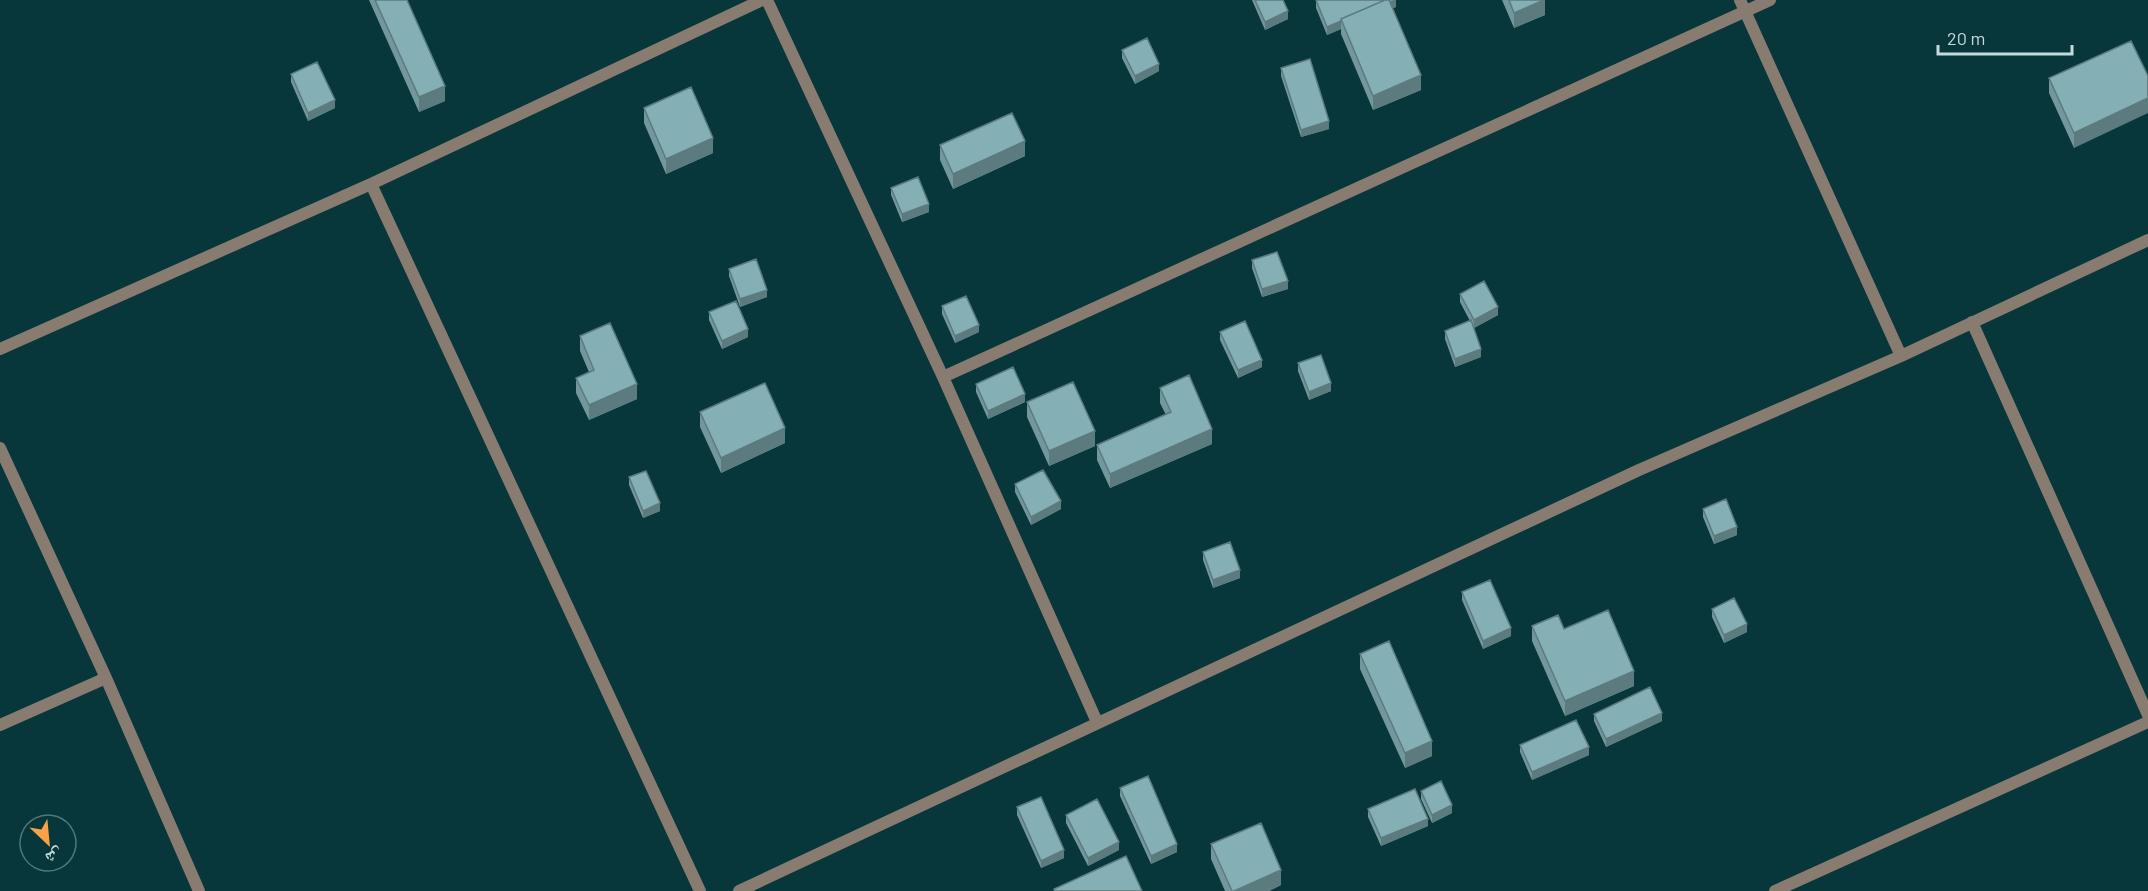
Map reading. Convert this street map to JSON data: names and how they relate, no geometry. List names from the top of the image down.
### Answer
{
  "scale_bar": "20 m",
  "north": "bottom right"
}
